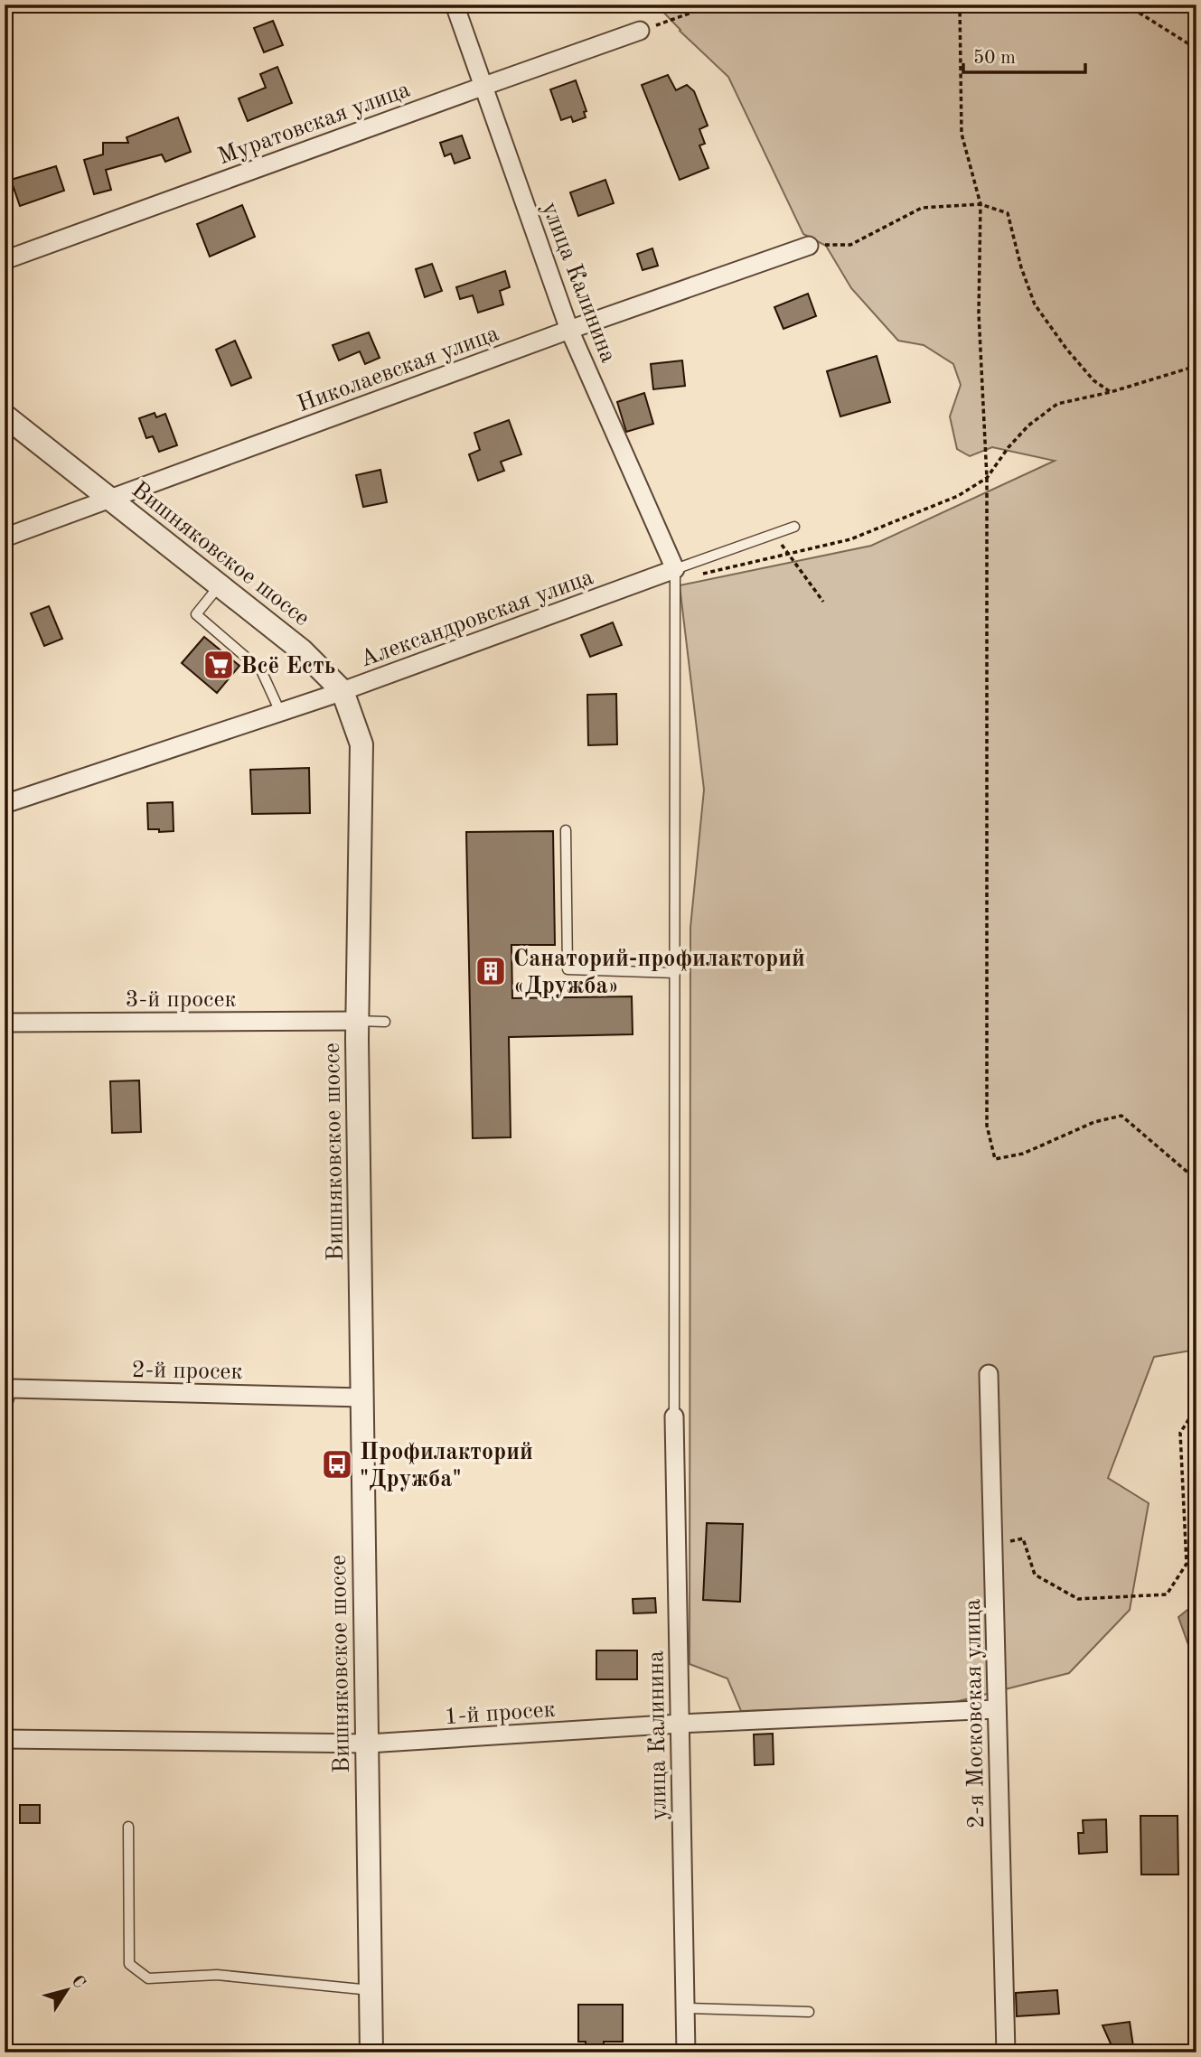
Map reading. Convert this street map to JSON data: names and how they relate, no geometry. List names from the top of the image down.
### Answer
{
  "streets": {
    "street": [
      "Муратовская улица",
      "улица Калинина",
      "Николаевская улица",
      "Вишняковское шоссе",
      "Александровская улица",
      "3-й просек",
      "2-й просек",
      "1-й просек",
      "2-я Московская улица"
    ]
  },
  "crossings": [
    ["Муратовская улица", "улица Калинина"],
    ["улица Калинина", "Николаевская улица"],
    ["улица Калинина", "Александровская улица"],
    ["улица Калинина", "1-й просек"],
    ["Николаевская улица", "Вишняковское шоссе"],
    ["Вишняковское шоссе", "Александровская улица"],
    ["Вишняковское шоссе", "3-й просек"],
    ["Вишняковское шоссе", "2-й просек"],
    ["Вишняковское шоссе", "1-й просек"],
    ["1-й просек", "2-я Московская улица"]
  ],
  "places": {
    "supermarket": ["Всё Есть"],
    "building": ["Санаторий-профилакторий «Дружба»"],
    "bus stop": ["Профилакторий \"Дружба\""]
  },
  "scale_bar": "50 m",
  "north": "top right"
}
